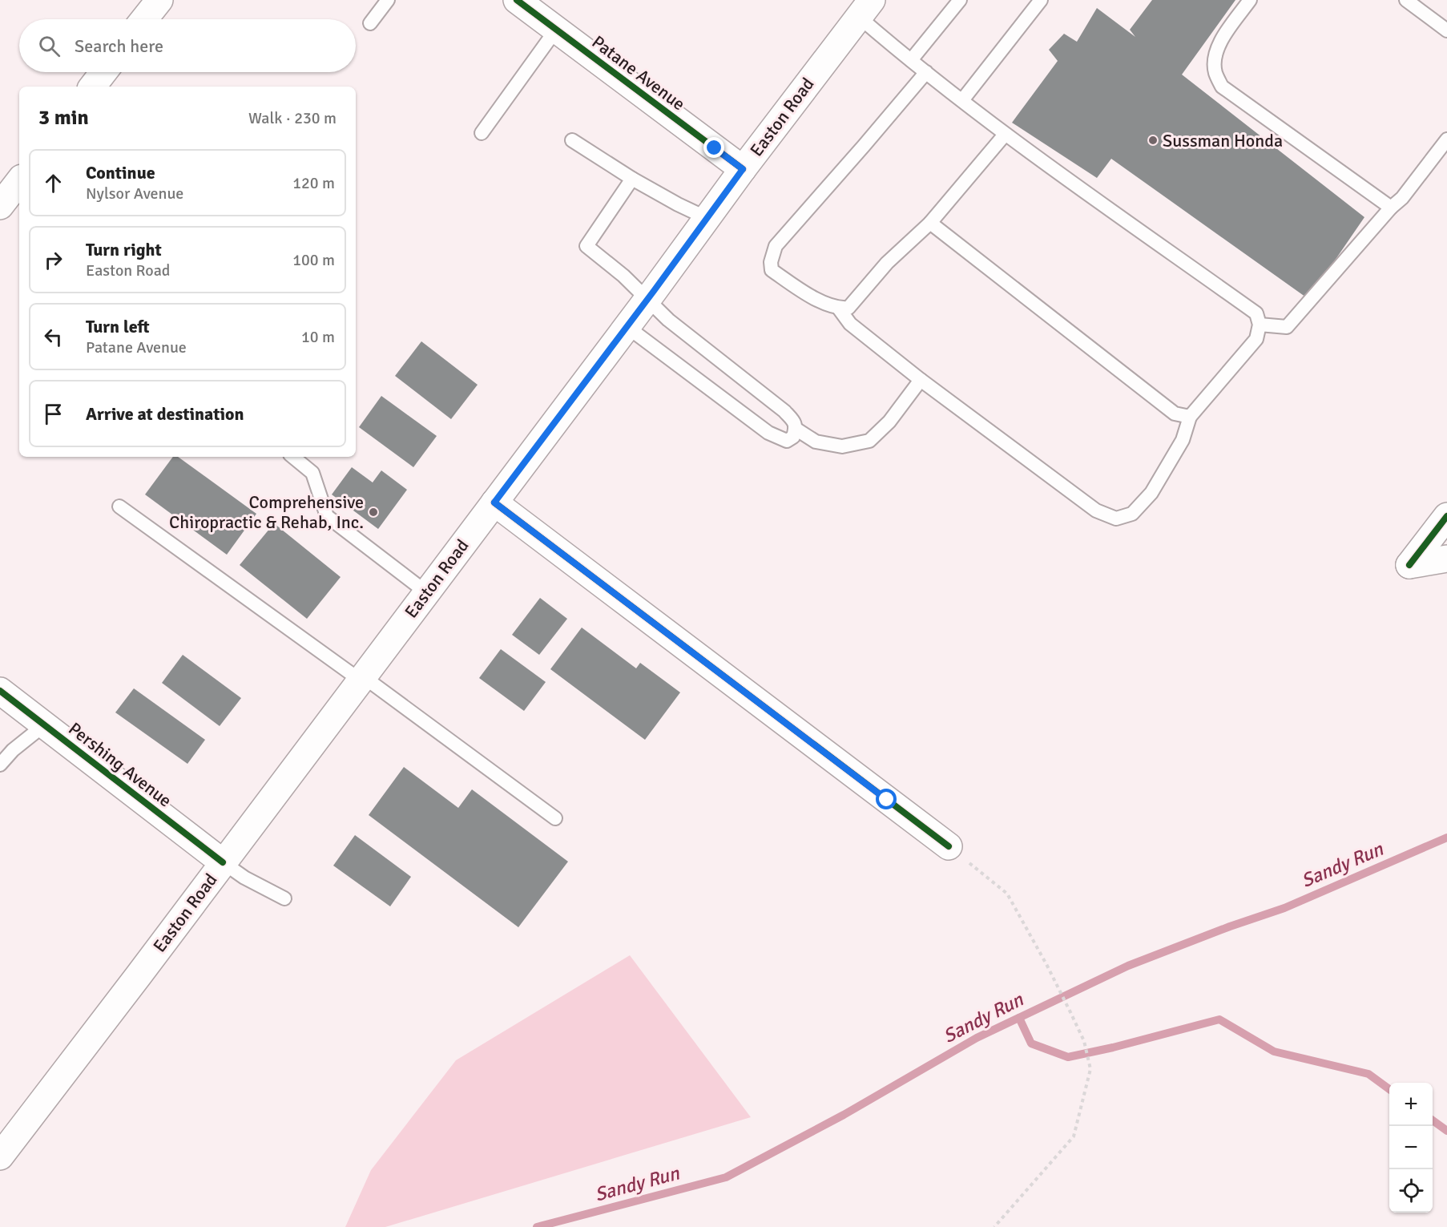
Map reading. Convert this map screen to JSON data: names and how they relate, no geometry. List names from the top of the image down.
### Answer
{
  "streets": {
    "main road": ["Patane Avenue", "Easton Road", "Pershing Avenue"]
  },
  "crossings": [
    ["Patane Avenue", "Easton Road"],
    ["Easton Road", "Pershing Avenue"]
  ],
  "water": ["Sandy Run"],
  "places": ["Sussman Honda", "Comprehensive Chiropractic & Rehab, Inc."],
  "page": {
    "search": "Search here",
    "heading": ["3 min", "Walk · 230 m"],
    "list": [
      ["Continue", "Nylsor Avenue", "120 m"],
      ["Turn right", "Easton Road", "100 m"],
      ["Turn left", "Patane Avenue", "10 m"],
      "Arrive at destination"
    ],
    "map_buttons": ["+", "−"]
  }
}
